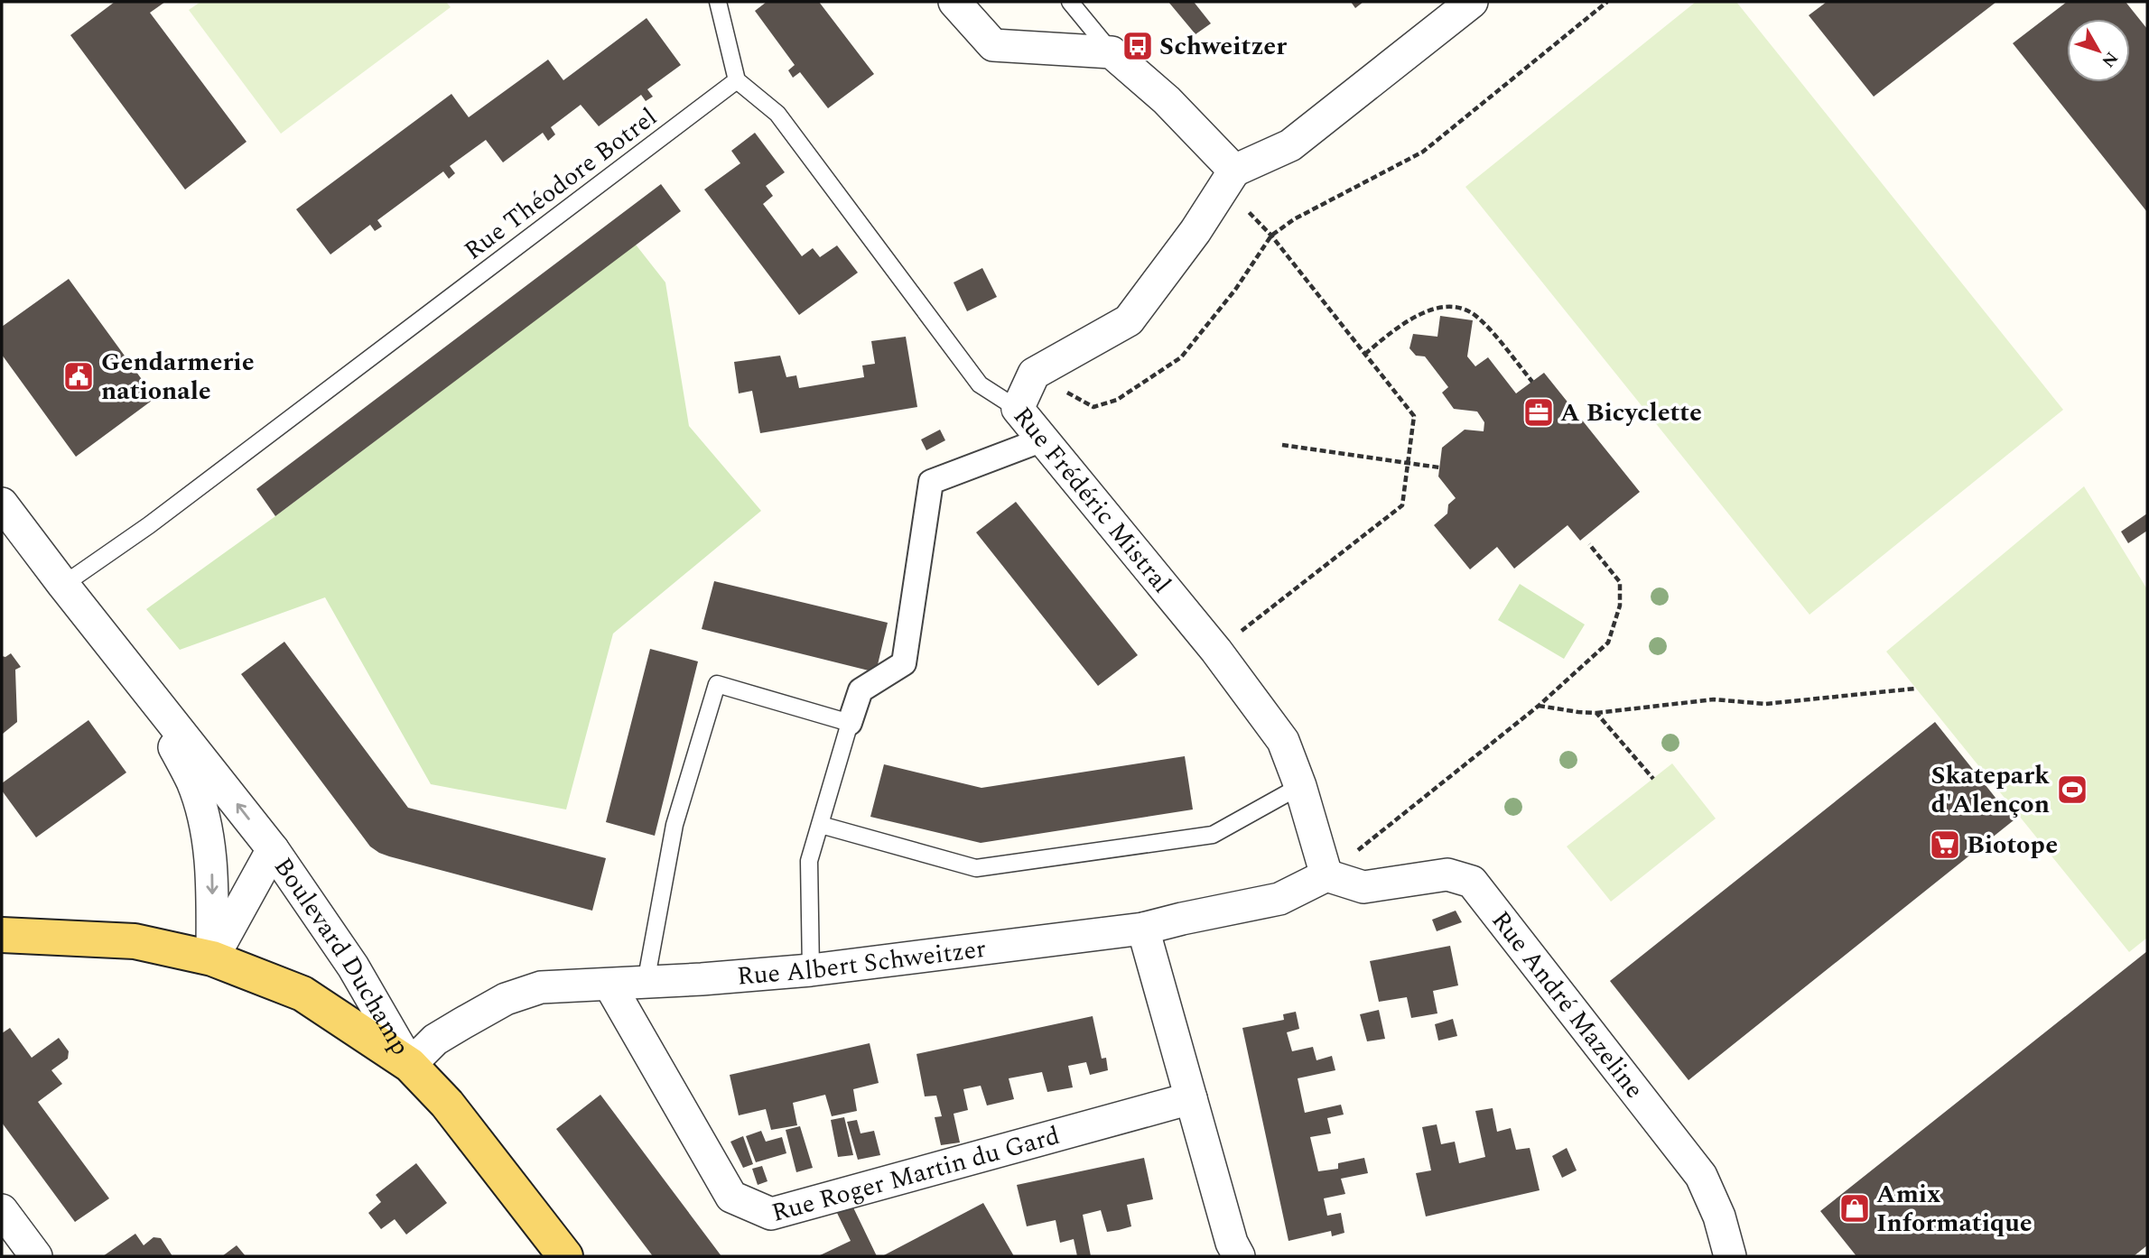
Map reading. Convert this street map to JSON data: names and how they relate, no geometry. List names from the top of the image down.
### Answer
{
  "streets": {
    "main road": ["Boulevard Duchamp"],
    "street": [
      "Rue Frédéric Mistral",
      "Rue Albert Schweitzer",
      "Rue André Mazeline",
      "Rue Roger Martin du Gard"
    ],
    "lane": ["Rue Théodore Botrel"]
  },
  "crossings": [
    ["Rue Théodore Botrel", "Boulevard Duchamp"],
    ["Rue Frédéric Mistral", "Rue Albert Schweitzer"],
    ["Rue Frédéric Mistral", "Rue André Mazeline"],
    ["Boulevard Duchamp", "Rue Albert Schweitzer"],
    ["Rue Albert Schweitzer", "Rue André Mazeline"],
    ["Rue Albert Schweitzer", "Rue Roger Martin du Gard"]
  ],
  "places": {
    "bus stop": ["Schweitzer"],
    "public building": ["Gendarmerie nationale"],
    "office": ["A Bicyclette"],
    "sports": ["Skatepark d'Alençon"],
    "supermarket": ["Biotope"],
    "shop": ["Amix Informatique"]
  },
  "north": "bottom right"
}
